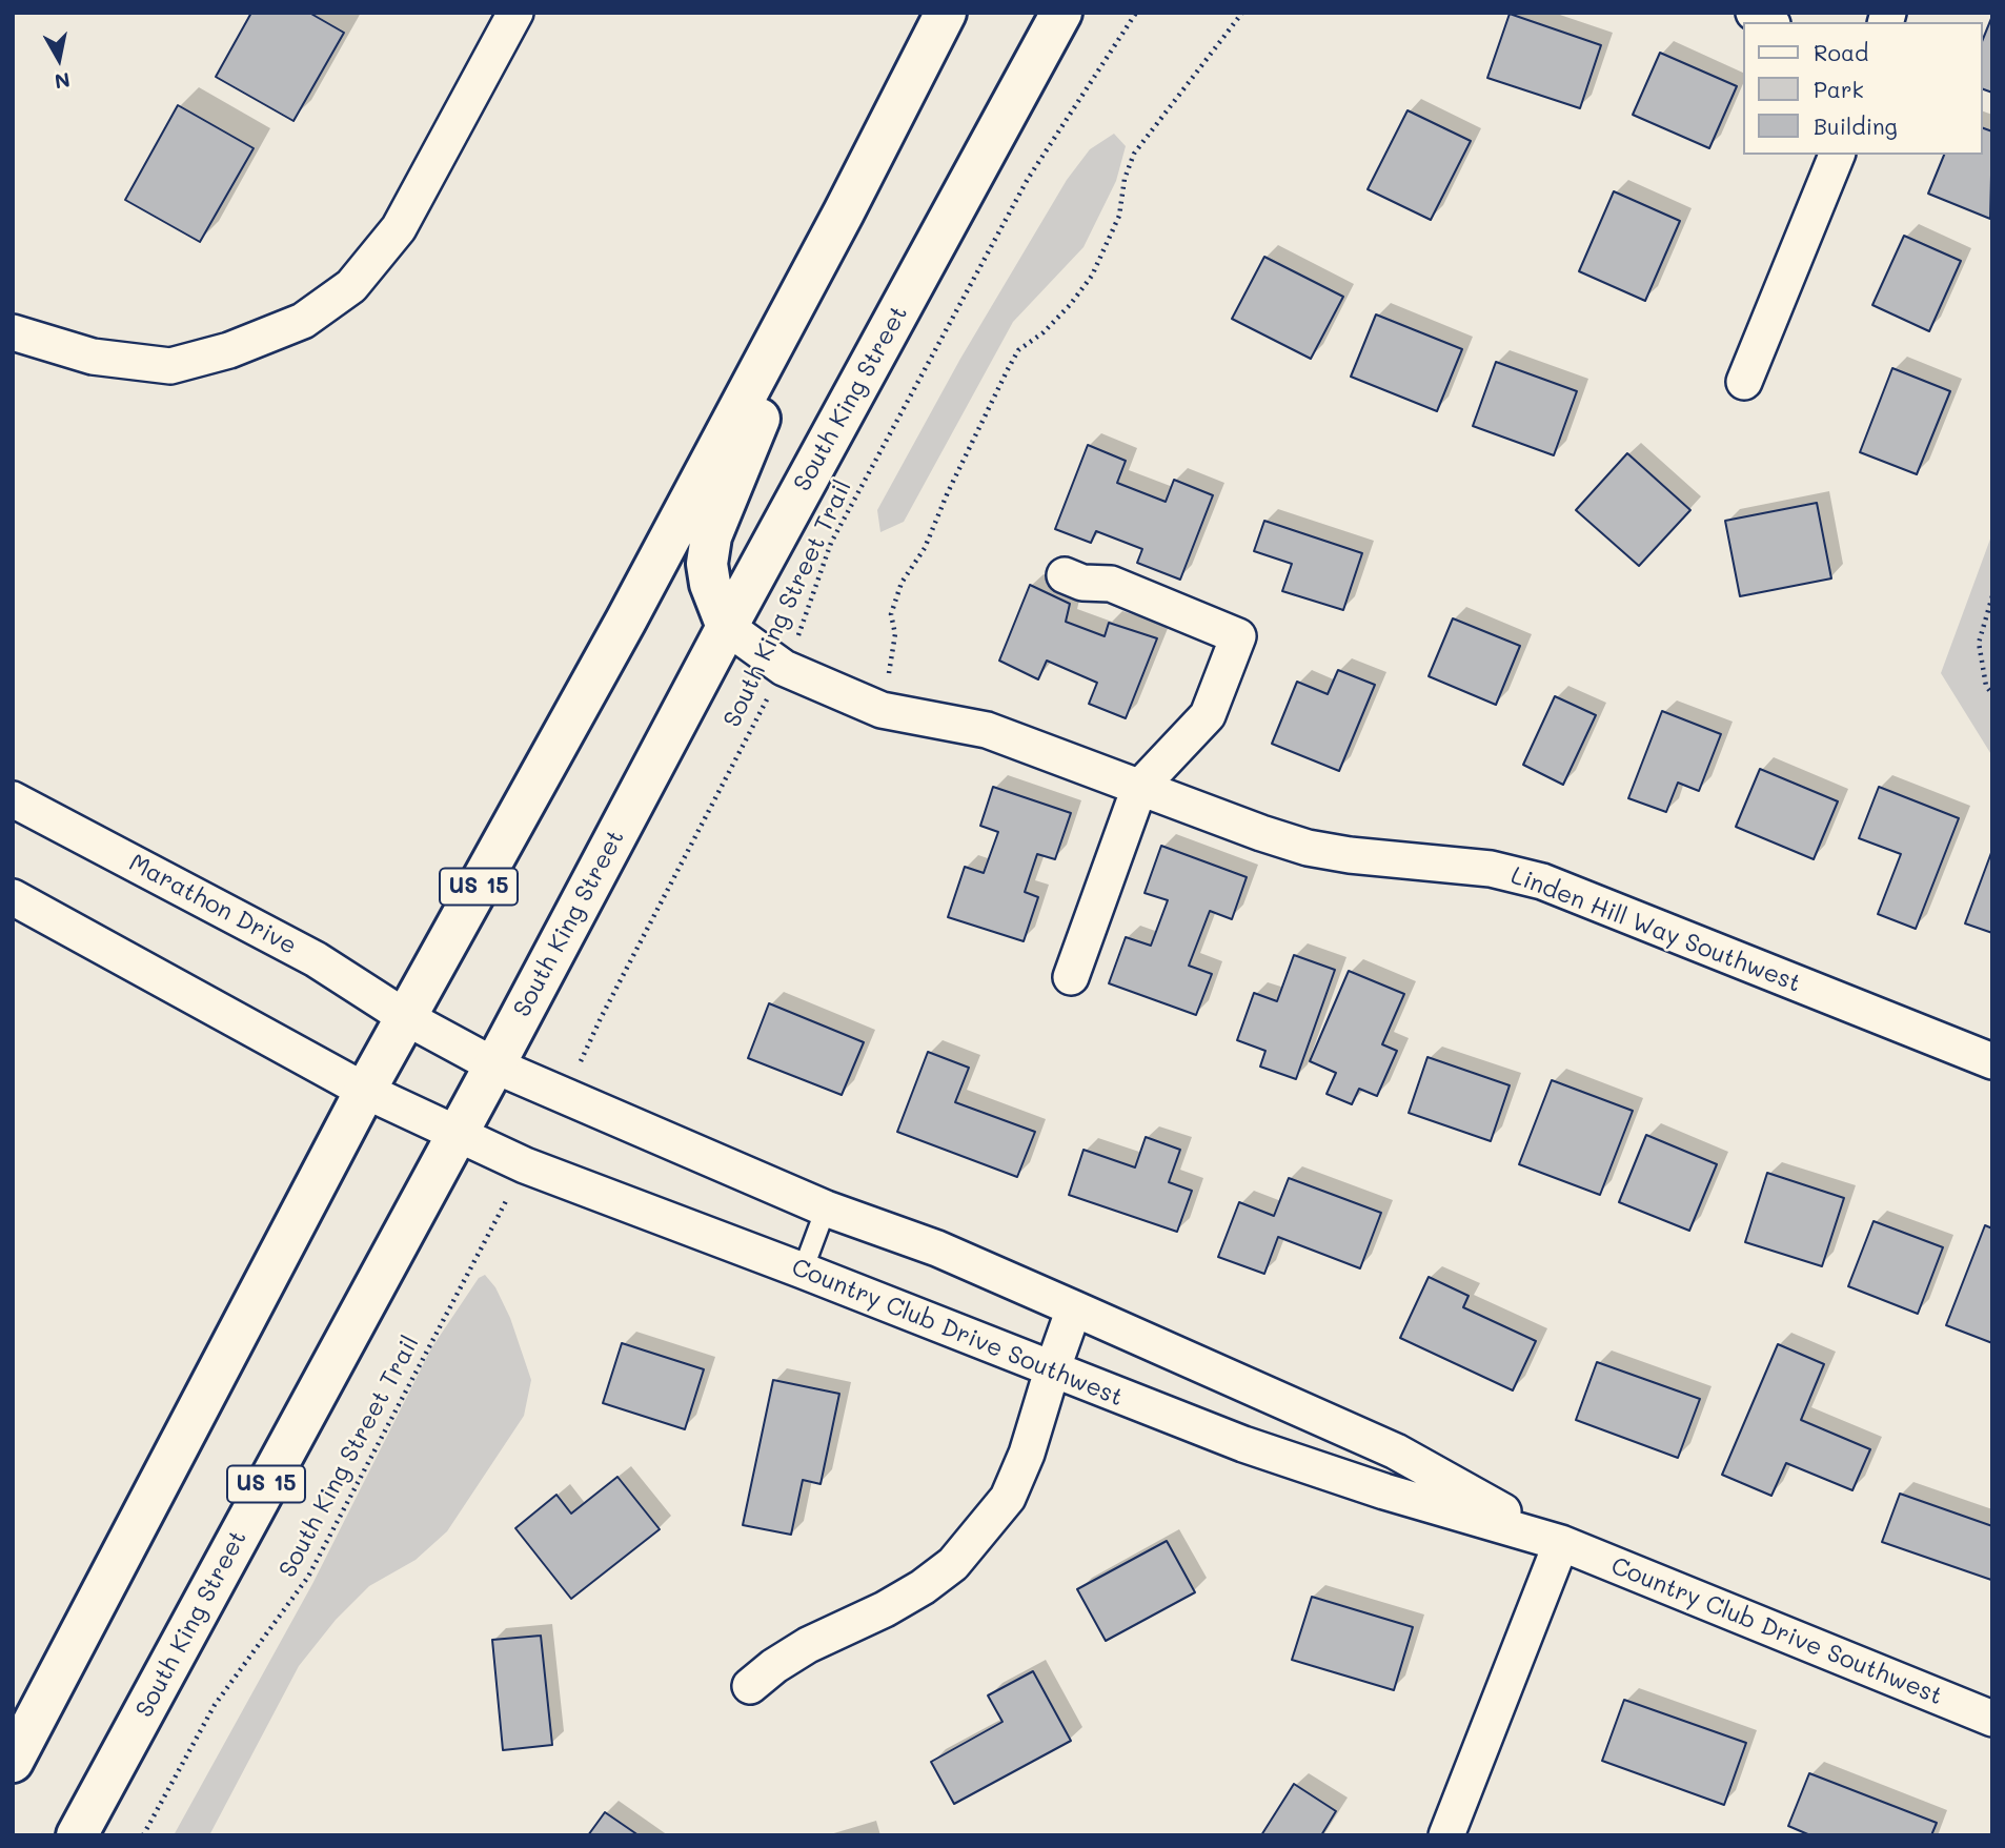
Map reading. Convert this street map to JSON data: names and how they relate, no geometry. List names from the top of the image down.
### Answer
{
  "streets": {
    "highway": ["South King Street", "US 15"],
    "street": ["Marathon Drive", "Linden Hill Way Southwest", "Country Club Drive Southwest"],
    "path": ["South King Street Trail"]
  },
  "crossings": [
    ["South King Street", "Linden Hill Way Southwest"],
    ["South King Street", "Country Club Drive Southwest"],
    ["South King Street Trail", "Linden Hill Way Southwest"],
    ["US 15", "Marathon Drive"],
    ["US 15", "Country Club Drive Southwest"],
    ["Marathon Drive", "Country Club Drive Southwest"]
  ],
  "legend": ["Road", "Park", "Building"],
  "north": "bottom"
}
